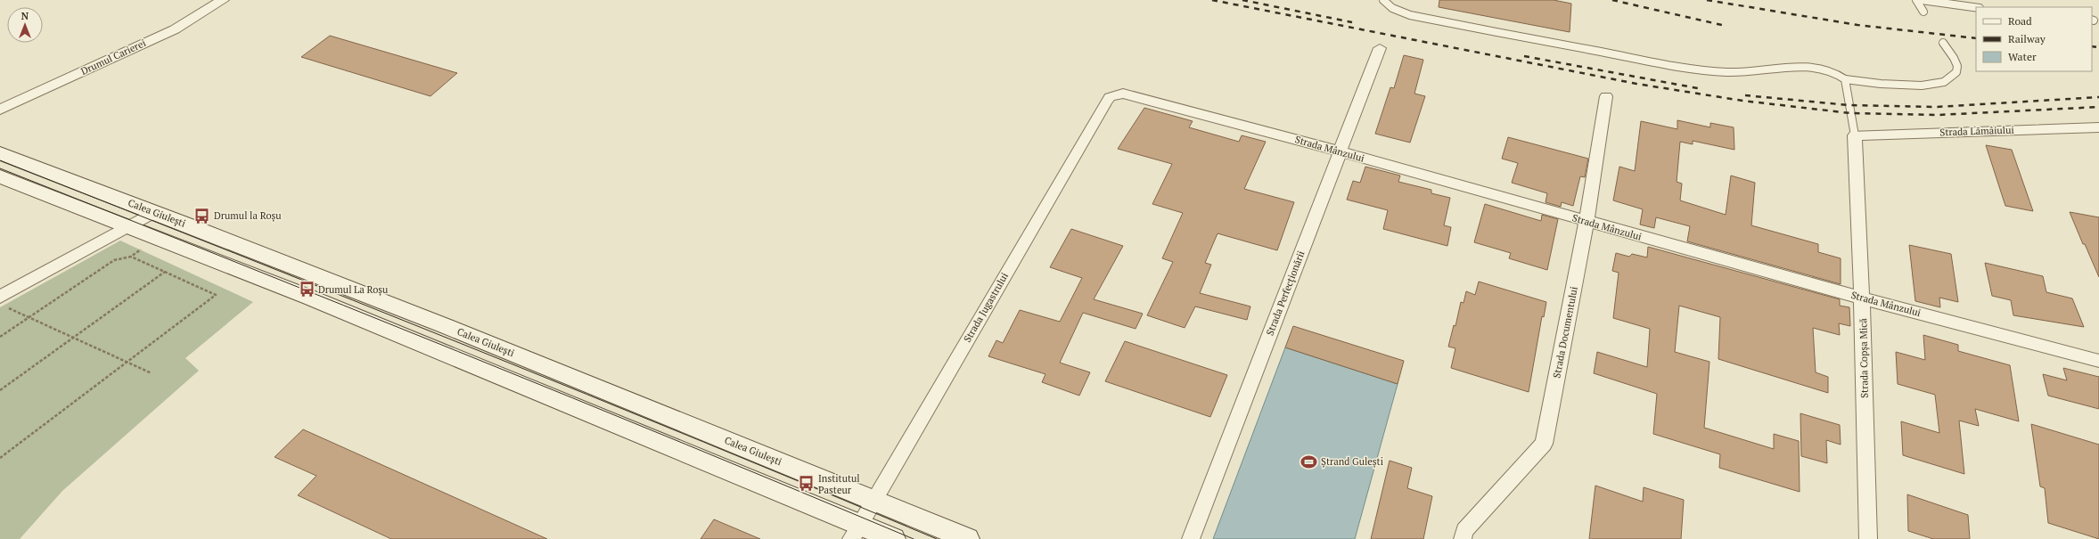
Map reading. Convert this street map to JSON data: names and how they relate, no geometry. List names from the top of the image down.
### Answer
{
  "streets": {
    "main road": ["Calea Giulești"],
    "street": [
      "Drumul Carierei",
      "Strada Lămâiului",
      "Strada Mânzului",
      "Strada Perfecționării",
      "Strada Jugastrului",
      "Strada Documentului",
      "Strada Copșa Mică"
    ]
  },
  "crossings": [
    ["Strada Lămâiului", "Strada Copșa Mică"],
    ["Strada Mânzului", "Strada Perfecționării"],
    ["Strada Mânzului", "Strada Jugastrului"],
    ["Strada Mânzului", "Strada Documentului"],
    ["Strada Mânzului", "Strada Copșa Mică"],
    ["Calea Giulești", "Strada Jugastrului"]
  ],
  "places": {
    "bus stop": ["Drumul la Roșu", "Drumul La Roșu", "Institutul Pasteur"],
    "sports": ["Ștrand Gulești"]
  },
  "legend": ["Road", "Railway", "Water"],
  "north": "top"
}
